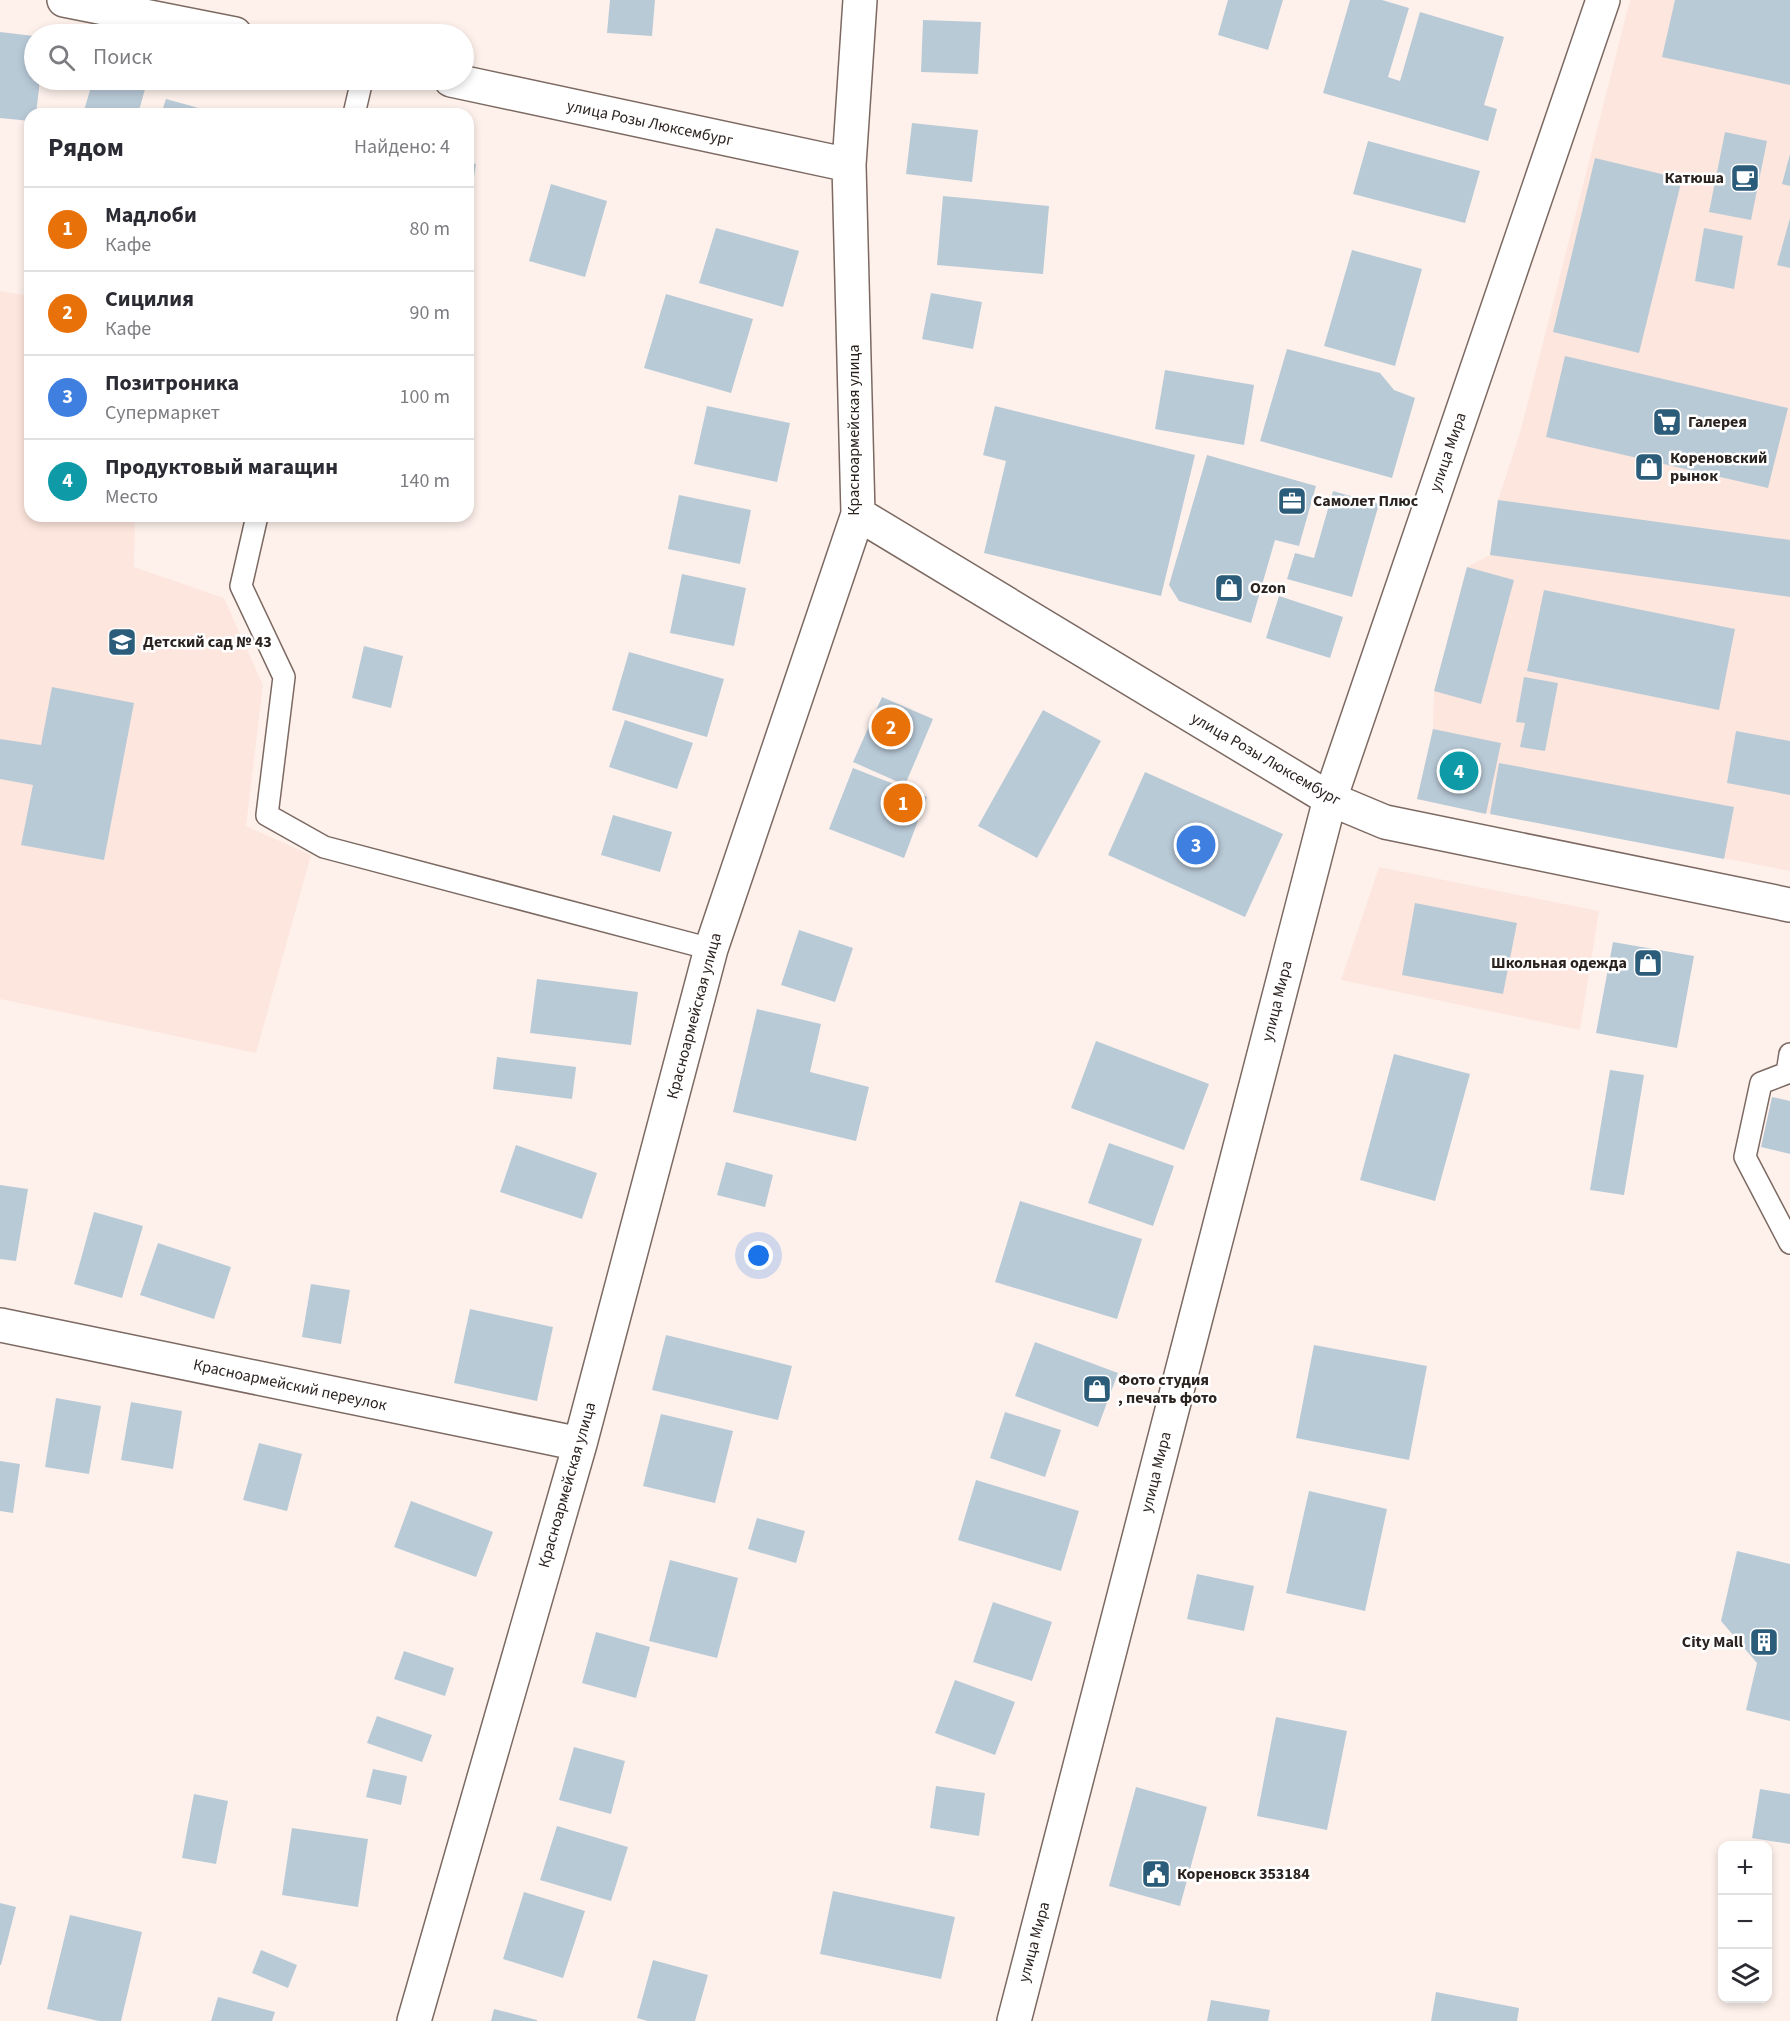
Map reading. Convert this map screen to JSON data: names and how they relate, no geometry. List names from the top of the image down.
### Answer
{
  "streets": {
    "street": [
      "улица Розы Люксембург",
      "Красноармейская улица",
      "улица Мира",
      "Красноармейский переулок"
    ]
  },
  "crossings": [
    ["улица Розы Люксембург", "Красноармейская улица"],
    ["улица Розы Люксембург", "улица Мира"],
    ["Красноармейская улица", "Красноармейский переулок"]
  ],
  "places": {
    "cafe": ["Катюша"],
    "supermarket": ["Галерея"],
    "shop": [
      "Кореновский рынок",
      "Ozon",
      "Школьная одежда",
      "Фото студия , печать фото"
    ],
    "office": ["Самолет Плюс"],
    "school or university": ["Детский сад № 43"],
    "building": ["City Mall"],
    "public building": ["Кореновск 353184"]
  },
  "page": {
    "search": "Поиск",
    "heading": ["Рядом", "Найдено: 4"],
    "list": [
      {
        "mark": "1",
        "name": "Мадлоби",
        "note": "Кафе",
        "value": "80 m"
      },
      {
        "mark": "2",
        "name": "Сицилия",
        "note": "Кафе",
        "value": "90 m"
      },
      {
        "mark": "3",
        "name": "Позитроника",
        "note": "Супермаркет",
        "value": "100 m"
      },
      {
        "mark": "4",
        "name": "Продуктовый магащин",
        "note": "Место",
        "value": "140 m"
      }
    ],
    "pins": [
      "2",
      "4",
      "1",
      "3"
    ],
    "map_buttons": ["+", "−"]
  }
}
